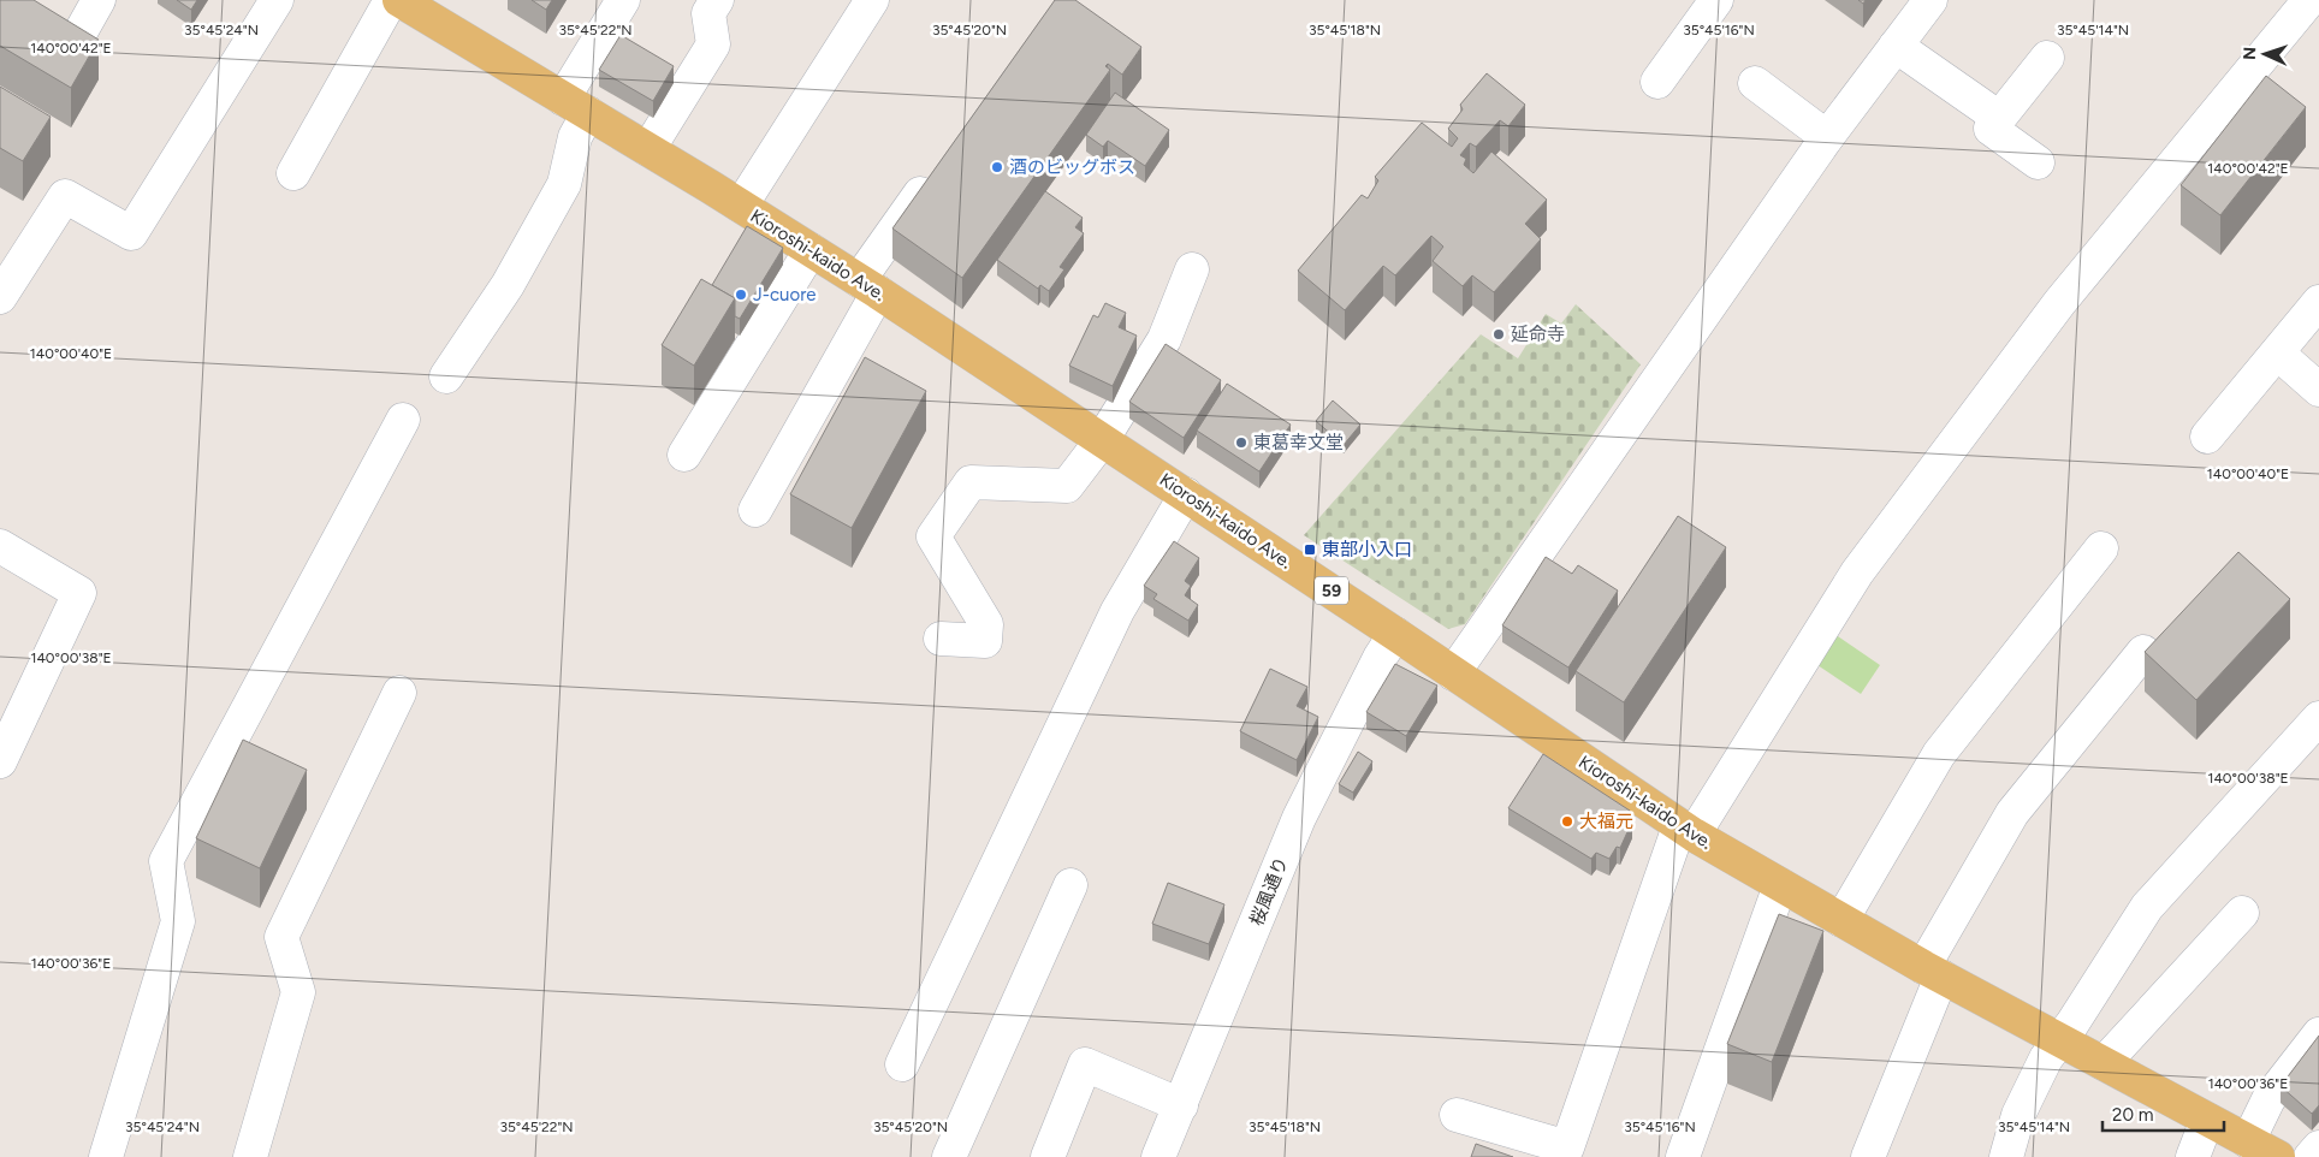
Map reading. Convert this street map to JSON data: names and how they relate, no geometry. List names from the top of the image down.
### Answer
{
  "streets": {
    "main road": ["Kioroshi-kaido Ave.", "59"],
    "street": ["桜風通り"]
  },
  "crossings": [
    ["Kioroshi-kaido Ave.", "桜風通り"]
  ],
  "places": {
    "other": [
      "酒のビッグボス",
      "J-cuore",
      "延命寺",
      "東葛幸文堂",
      "大福元"
    ],
    "transit": ["東部小入口"]
  },
  "scale_bar": "20 m",
  "north": "left",
  "coordinates": [
    "35°45'24\"N",
    "35°45'22\"N",
    "35°45'20\"N",
    "35°45'18\"N",
    "35°45'16\"N",
    "35°45'14\"N",
    "140°00'42\"E",
    "140°00'40\"E",
    "140°00'38\"E",
    "140°00'36\"E"
  ]
}
